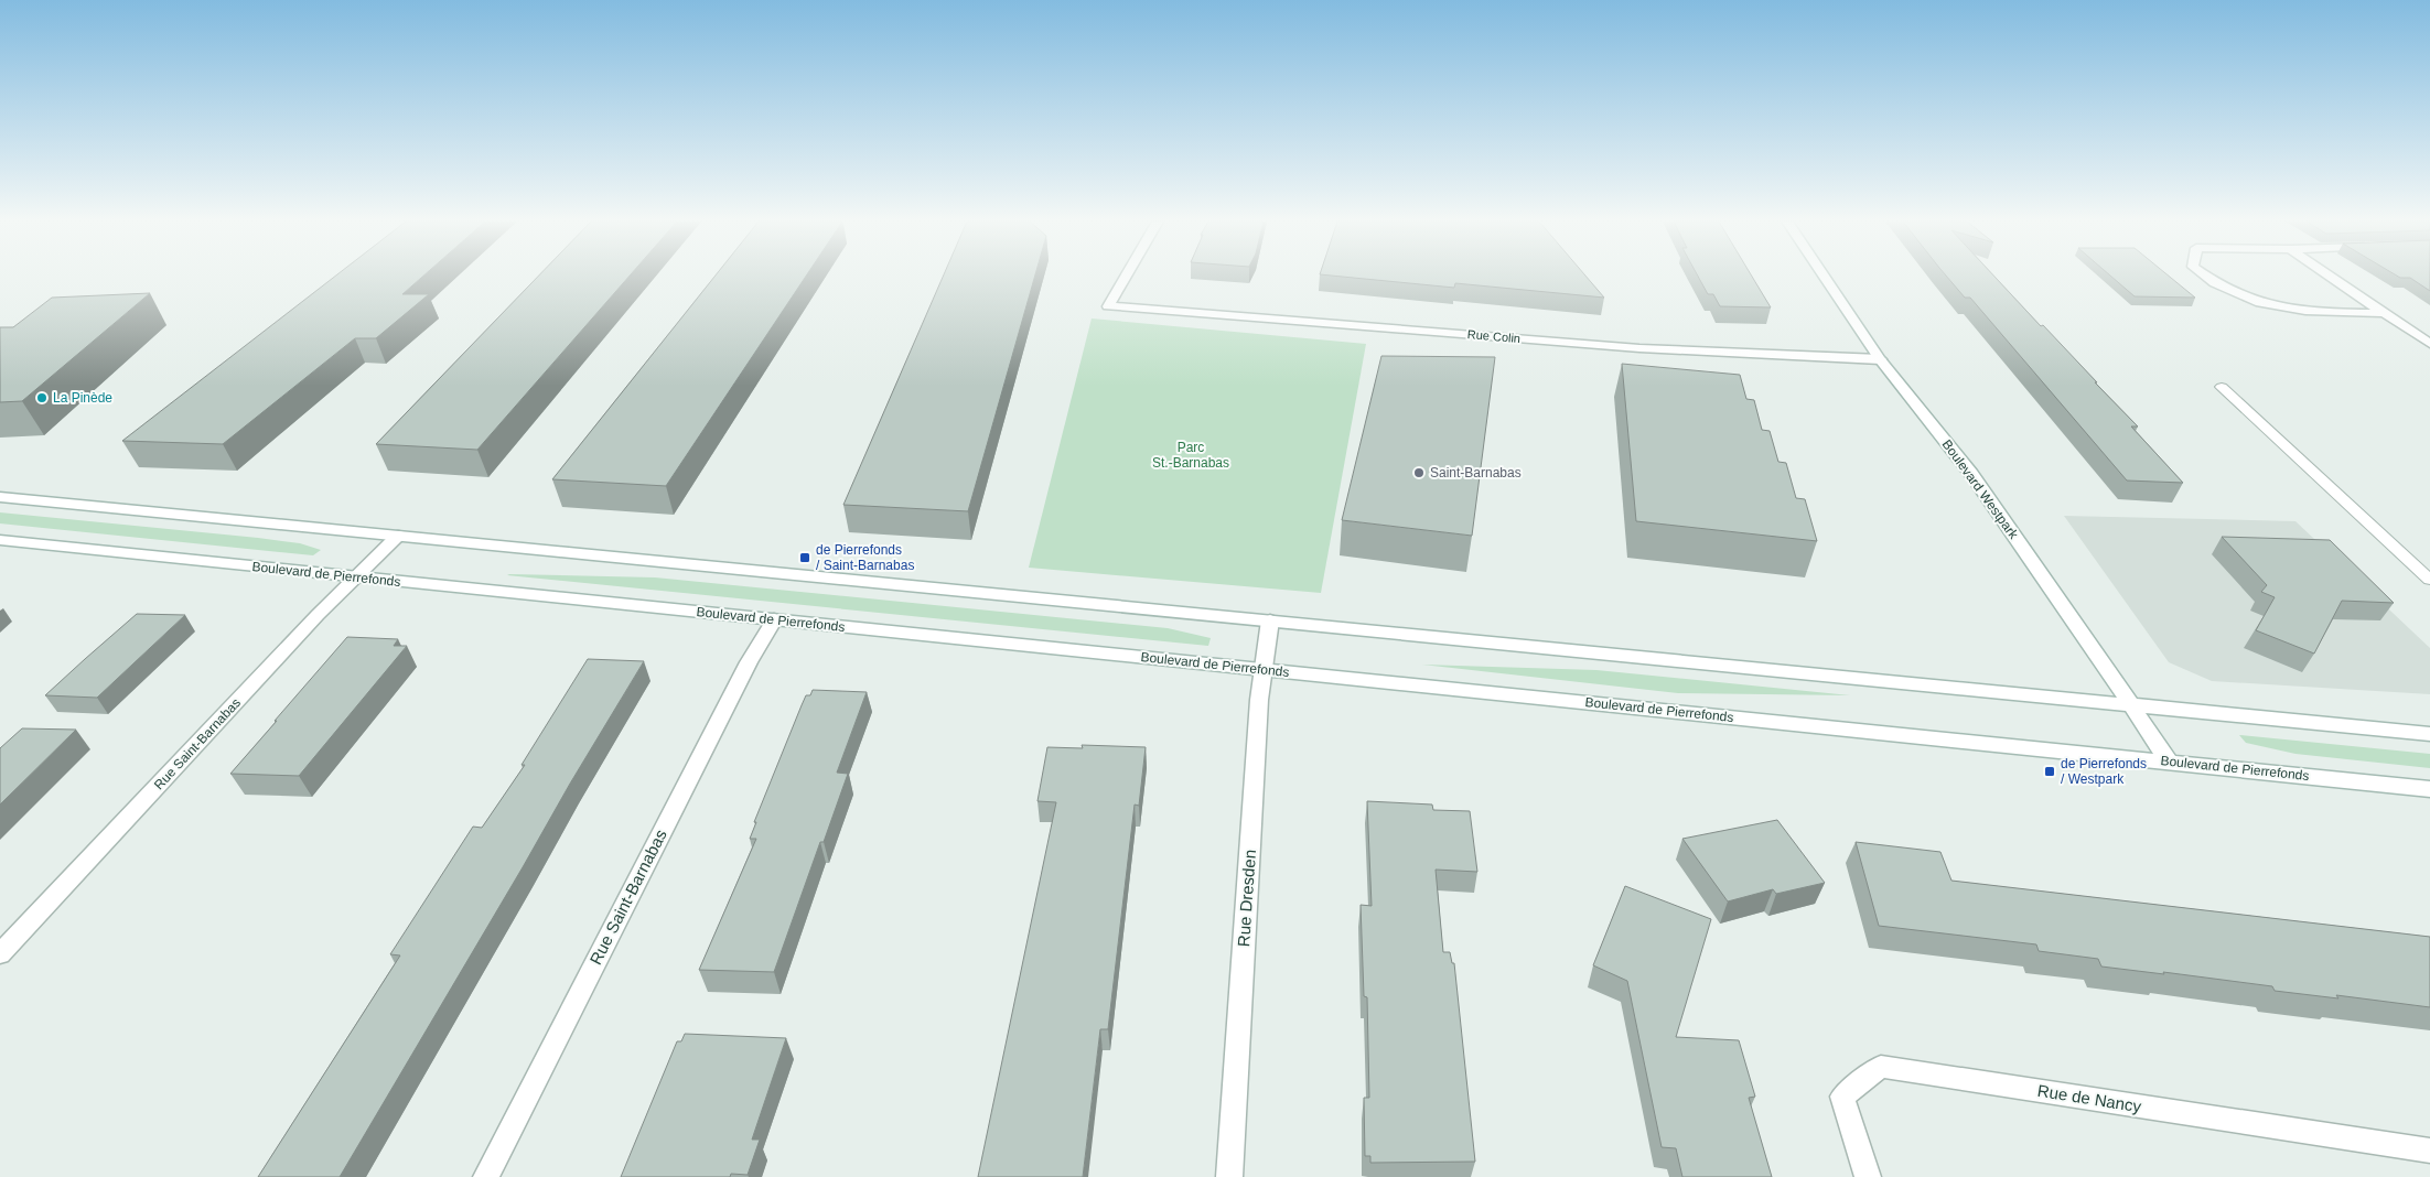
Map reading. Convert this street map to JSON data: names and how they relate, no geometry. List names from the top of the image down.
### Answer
{
  "streets": {
    "street": [
      "Rue Colin",
      "Boulevard Westpark",
      "Boulevard de Pierrefonds",
      "Rue Saint-Barnabas",
      "Rue Dresden",
      "Rue de Nancy"
    ]
  },
  "crossings": [
    ["Rue Colin", "Boulevard Westpark"],
    ["Boulevard Westpark", "Boulevard de Pierrefonds"],
    ["Boulevard de Pierrefonds", "Rue Saint-Barnabas"],
    ["Boulevard de Pierrefonds", "Rue Dresden"]
  ],
  "parks": ["Parc St.-Barnabas"],
  "places": {
    "other": ["La Pinède", "Saint-Barnabas"],
    "transit": ["de Pierrefonds / Saint-Barnabas", "de Pierrefonds / Westpark"]
  }
}
